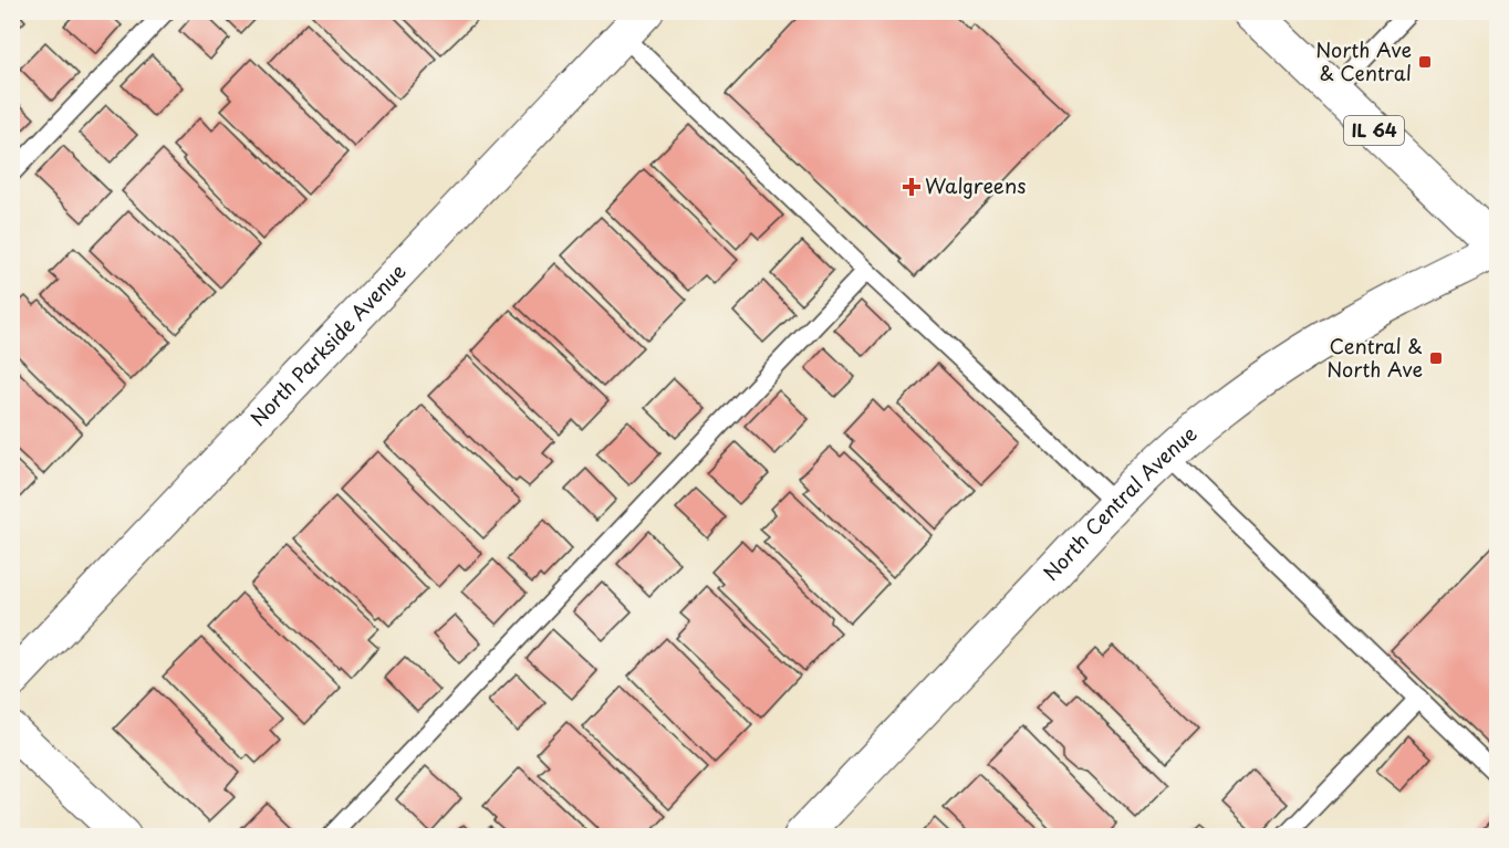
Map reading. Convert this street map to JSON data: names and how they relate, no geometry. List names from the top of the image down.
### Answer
{
  "streets": {
    "street": ["IL 64", "North Parkside Avenue", "North Central Avenue"]
  },
  "crossings": [
    ["IL 64", "North Central Avenue"]
  ],
  "places": {
    "transit": ["North Ave & Central", "Central & North Ave"],
    "health": ["Walgreens"]
  }
}
